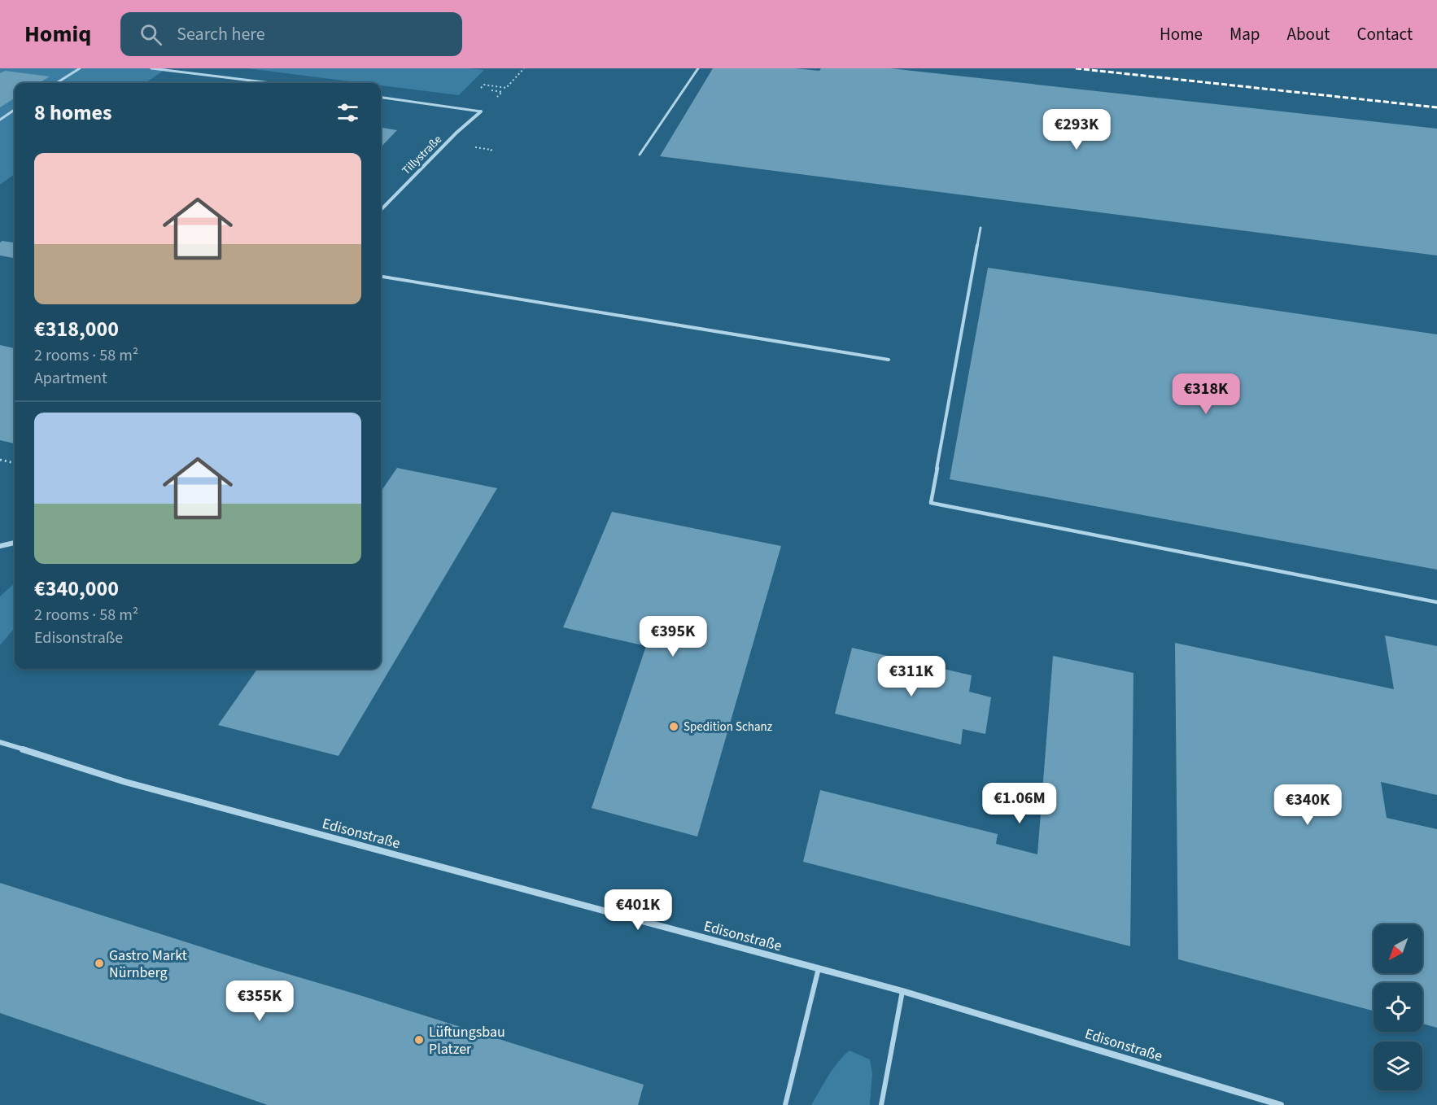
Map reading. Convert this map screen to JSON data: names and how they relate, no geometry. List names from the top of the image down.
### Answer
{
  "streets": {
    "street": ["Tillystraße", "Edisonstraße"]
  },
  "places": ["Spedition Schanz", "Gastro Markt Nürnberg", "Lüftungsbau Platzer"],
  "north": "bottom left",
  "page": {
    "header": "Homiq",
    "search": "Search here",
    "nav": [
      "Home",
      "Map",
      "About",
      "Contact"
    ],
    "heading": "8 homes",
    "price": [
      "€293K",
      "€318K",
      "€395K",
      "€311K",
      "€1.06M",
      "€340K",
      "€401K",
      "€355K"
    ],
    "list": [
      {
        "name": "€318,000",
        "note": "2 rooms · 58 m² · Apartment"
      },
      {
        "name": "€340,000",
        "note": "2 rooms · 58 m² · Edisonstraße"
      }
    ]
  }
}
